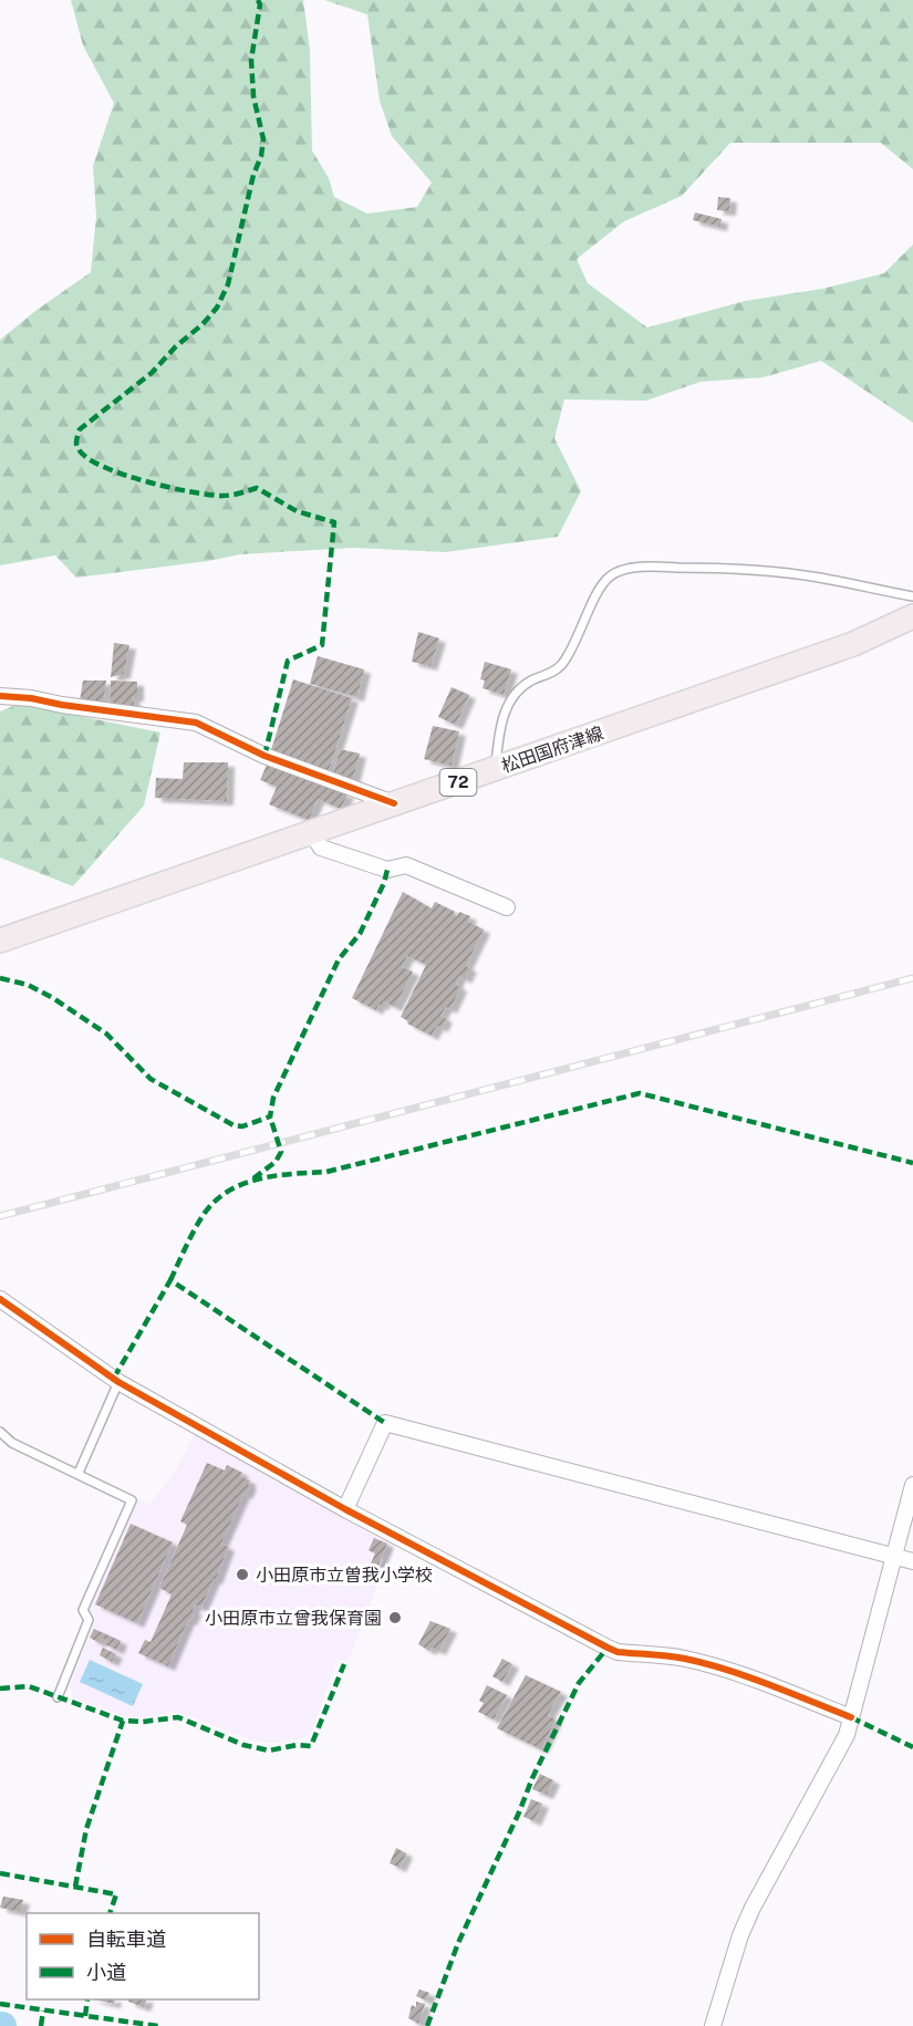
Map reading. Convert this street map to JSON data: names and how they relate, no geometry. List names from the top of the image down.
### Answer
{
  "streets": {
    "main road": ["松田国府津線", "72"]
  },
  "places": ["小田原市立曽我小学校", "小田原市立曾我保育園"],
  "legend": ["自転車道", "小道"]
}
